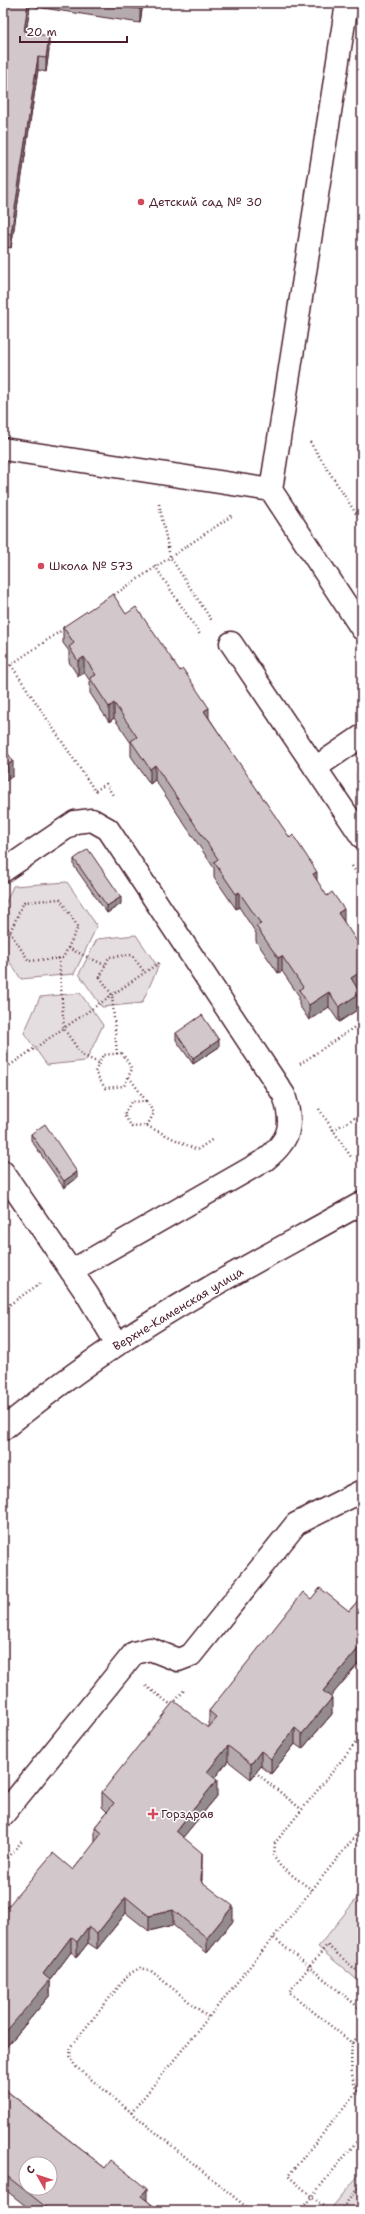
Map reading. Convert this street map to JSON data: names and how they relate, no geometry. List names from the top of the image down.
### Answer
{
  "streets": {
    "street": ["Верхне-Каменская улица"]
  },
  "places": {
    "other": ["Детский сад № 30", "Школа № 573"],
    "health": ["Горздрав"]
  },
  "scale_bar": "20 m",
  "north": "top left"
}
